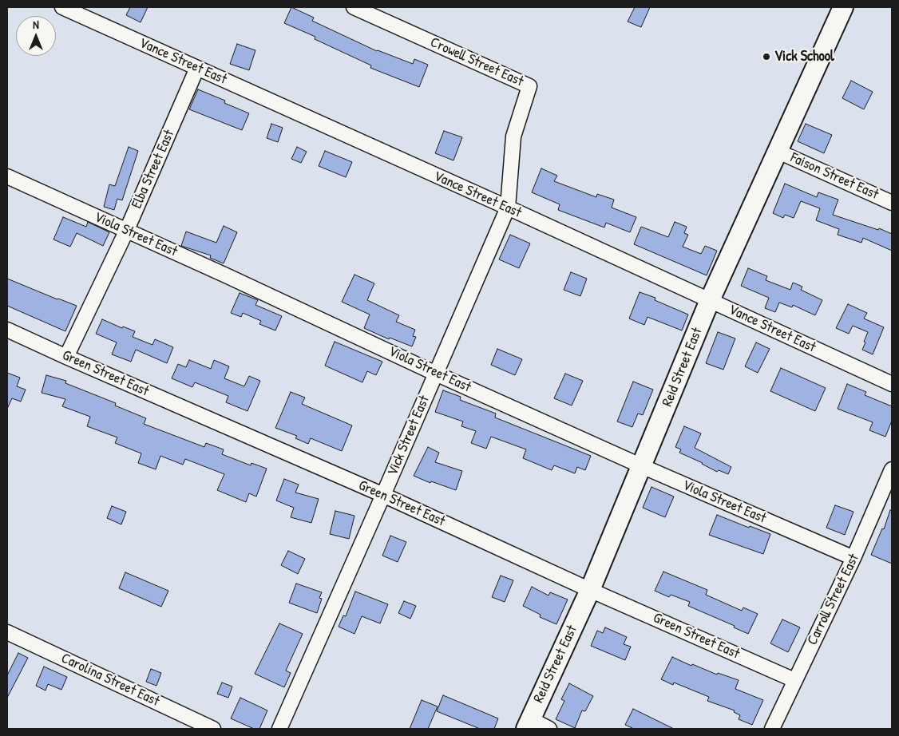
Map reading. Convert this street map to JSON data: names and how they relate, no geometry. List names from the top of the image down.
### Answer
{
  "streets": {
    "street": [
      "Vance Street East",
      "Crowell Street East",
      "Elba Street East",
      "Faison Street East",
      "Viola Street East",
      "Reid Street East",
      "Green Street East",
      "Vick Street East",
      "Carroll Street East",
      "Carolina Street East"
    ]
  },
  "crossings": [
    ["Vance Street East", "Crowell Street East"],
    ["Vance Street East", "Elba Street East"],
    ["Vance Street East", "Reid Street East"],
    ["Vance Street East", "Vick Street East"],
    ["Crowell Street East", "Vick Street East"],
    ["Elba Street East", "Viola Street East"],
    ["Elba Street East", "Green Street East"],
    ["Faison Street East", "Reid Street East"],
    ["Viola Street East", "Reid Street East"],
    ["Viola Street East", "Vick Street East"],
    ["Viola Street East", "Carroll Street East"],
    ["Reid Street East", "Green Street East"],
    ["Green Street East", "Vick Street East"],
    ["Green Street East", "Carroll Street East"]
  ],
  "places": ["Vick School"],
  "north": "top"
}
